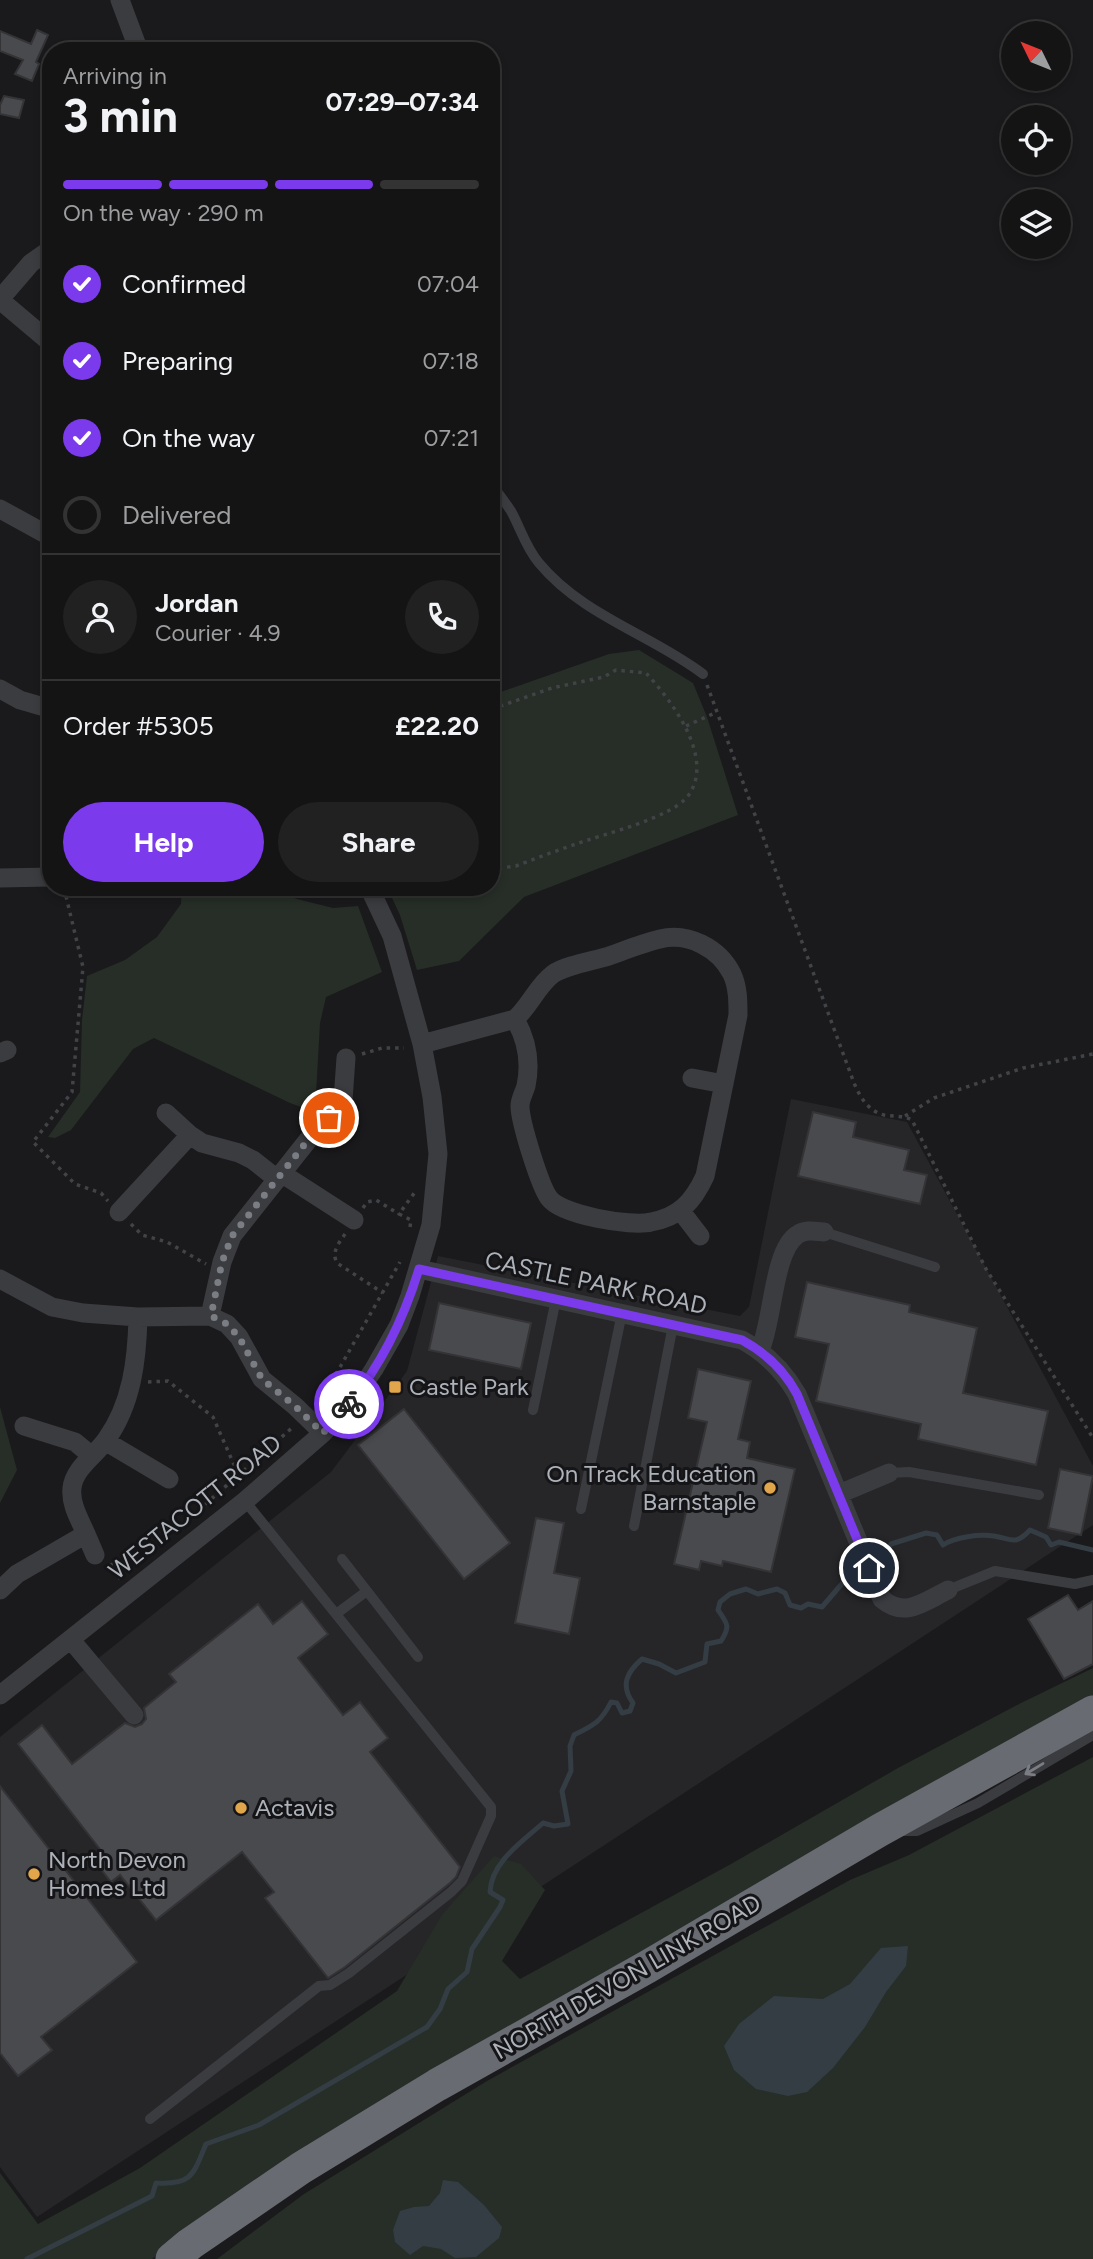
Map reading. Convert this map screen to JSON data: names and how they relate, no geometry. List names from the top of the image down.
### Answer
{
  "streets": {
    "highway": ["NORTH DEVON LINK ROAD"],
    "street": ["CASTLE PARK ROAD", "WESTACOTT ROAD"]
  },
  "crossings": [
    ["CASTLE PARK ROAD", "WESTACOTT ROAD"]
  ],
  "places": {
    "transit": ["Castle Park"],
    "other": ["On Track Education Barnstaple", "Actavis", "North Devon Homes Ltd"]
  },
  "north": "top left",
  "page": {
    "heading": ["3 min", "Arriving in", "07:29–07:34"],
    "panel": [
      "Jordan",
      "Courier · 4.9",
      "Order #5305",
      "£22.20"
    ],
    "bar": "On the way · 290 m",
    "list": [
      ["Confirmed", "07:04"],
      ["Preparing", "07:18"],
      ["On the way", "07:21"],
      "Delivered"
    ],
    "buttons": ["Help", "Share"]
  }
}
